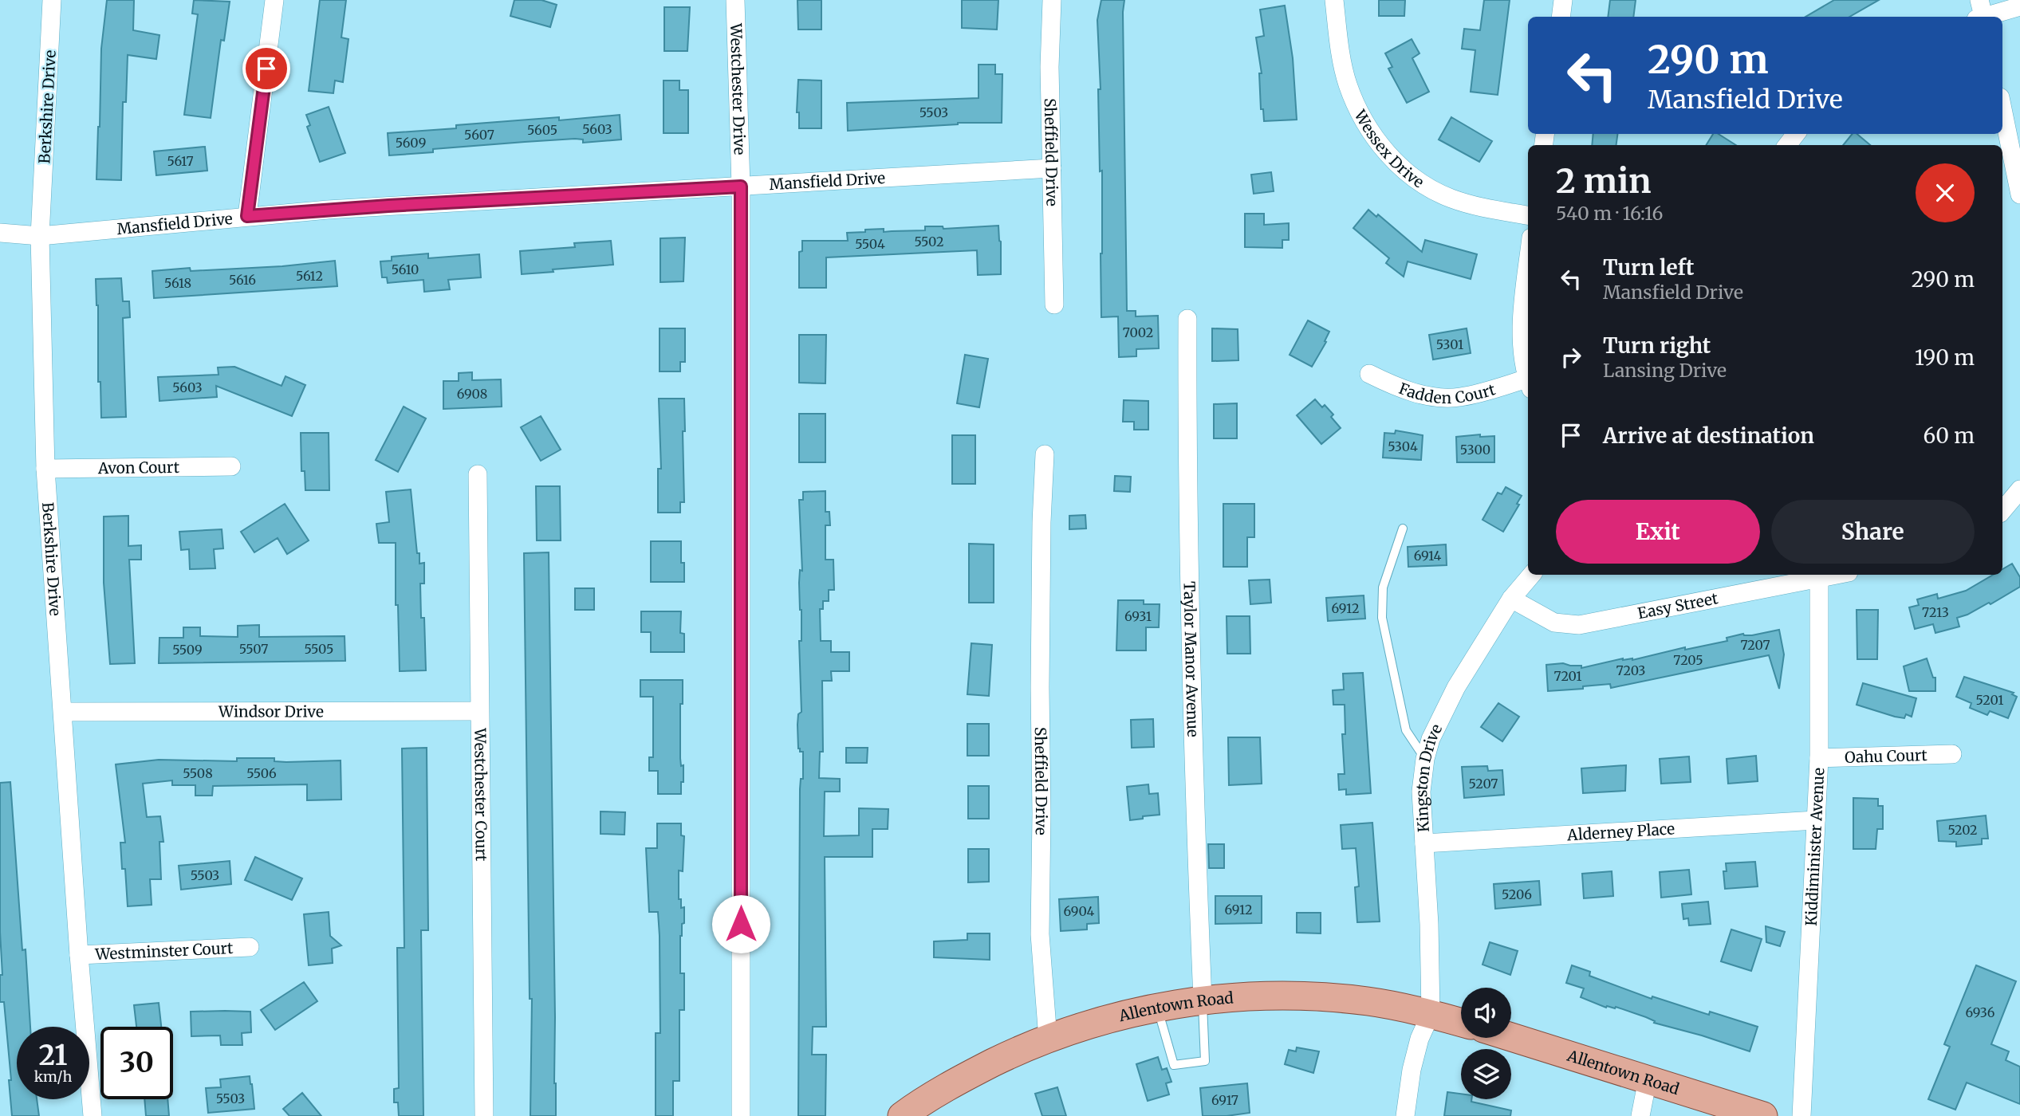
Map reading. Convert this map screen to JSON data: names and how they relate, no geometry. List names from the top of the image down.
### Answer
{
  "streets": {
    "main road": ["Allentown Road"],
    "street": [
      "Westchester Drive",
      "Berkshire Drive",
      "Wessex Drive",
      "Sheffield Drive",
      "Mansfield Drive",
      "Fadden Court",
      "Avon Court",
      "Easy Street",
      "Taylor Manor Avenue",
      "Windsor Drive",
      "Oahu Court",
      "Kingston Drive",
      "Westchester Court",
      "Alderney Place",
      "Kiddiminister Avenue",
      "Westminster Court"
    ]
  },
  "crossings": [
    ["Westchester Drive", "Mansfield Drive"],
    ["Berkshire Drive", "Mansfield Drive"],
    ["Berkshire Drive", "Avon Court"],
    ["Berkshire Drive", "Windsor Drive"],
    ["Berkshire Drive", "Westminster Court"],
    ["Sheffield Drive", "Mansfield Drive"],
    ["Sheffield Drive", "Allentown Road"],
    ["Easy Street", "Kingston Drive"],
    ["Easy Street", "Kiddiminister Avenue"],
    ["Taylor Manor Avenue", "Allentown Road"],
    ["Windsor Drive", "Westchester Court"],
    ["Oahu Court", "Kiddiminister Avenue"],
    ["Kingston Drive", "Alderney Place"],
    ["Kingston Drive", "Allentown Road"],
    ["Alderney Place", "Kiddiminister Avenue"]
  ],
  "house_numbers": [
    "5503",
    "5603",
    "5605",
    "5607",
    "5609",
    "5617",
    "5502",
    "5504",
    "5610",
    "5612",
    "5616",
    "5618",
    "7002",
    "5301",
    "5603",
    "6908",
    "5304",
    "5300",
    "6914",
    "6912",
    "7213",
    "6931",
    "7207",
    "5507",
    "5505",
    "5509",
    "7205",
    "7203",
    "7201",
    "5201",
    "5508",
    "5506",
    "5207",
    "5202",
    "5503",
    "5206",
    "6912",
    "6904",
    "6936",
    "5503",
    "6917"
  ],
  "page": {
    "turn": ["290 m", "Mansfield Drive"],
    "heading": ["2 min", "540 m · 16:16"],
    "list": [
      {
        "name": "Turn left",
        "note": "Mansfield Drive",
        "value": "290 m"
      },
      {
        "name": "Turn right",
        "note": "Lansing Drive",
        "value": "190 m"
      },
      {
        "name": "Arrive at destination",
        "value": "60 m"
      }
    ],
    "buttons": ["Exit", "Share"],
    "speed": "21 km/h",
    "limit": "30"
  }
}
